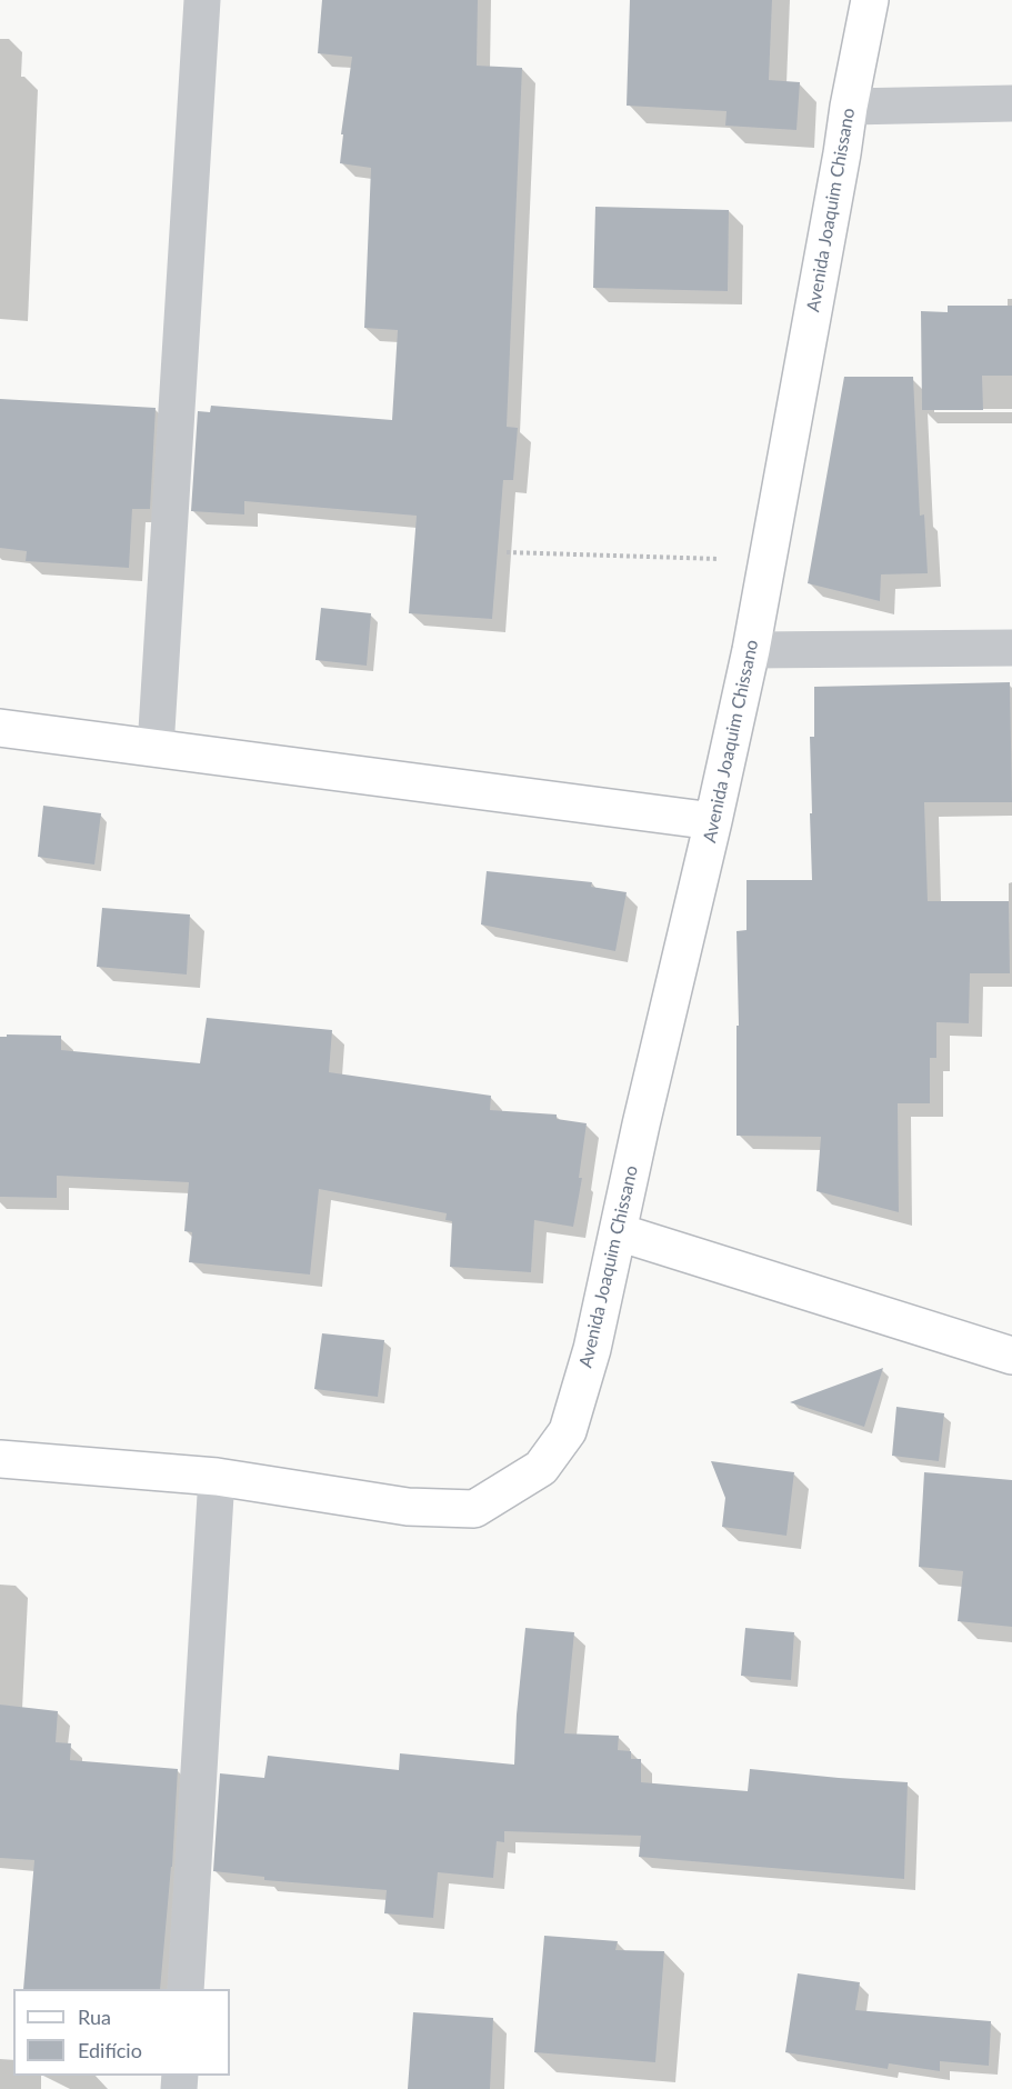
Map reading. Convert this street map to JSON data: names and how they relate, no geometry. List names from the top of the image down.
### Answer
{
  "streets": {
    "street": ["Avenida Joaquim Chissano"]
  },
  "legend": ["Rua", "Edifício"]
}
